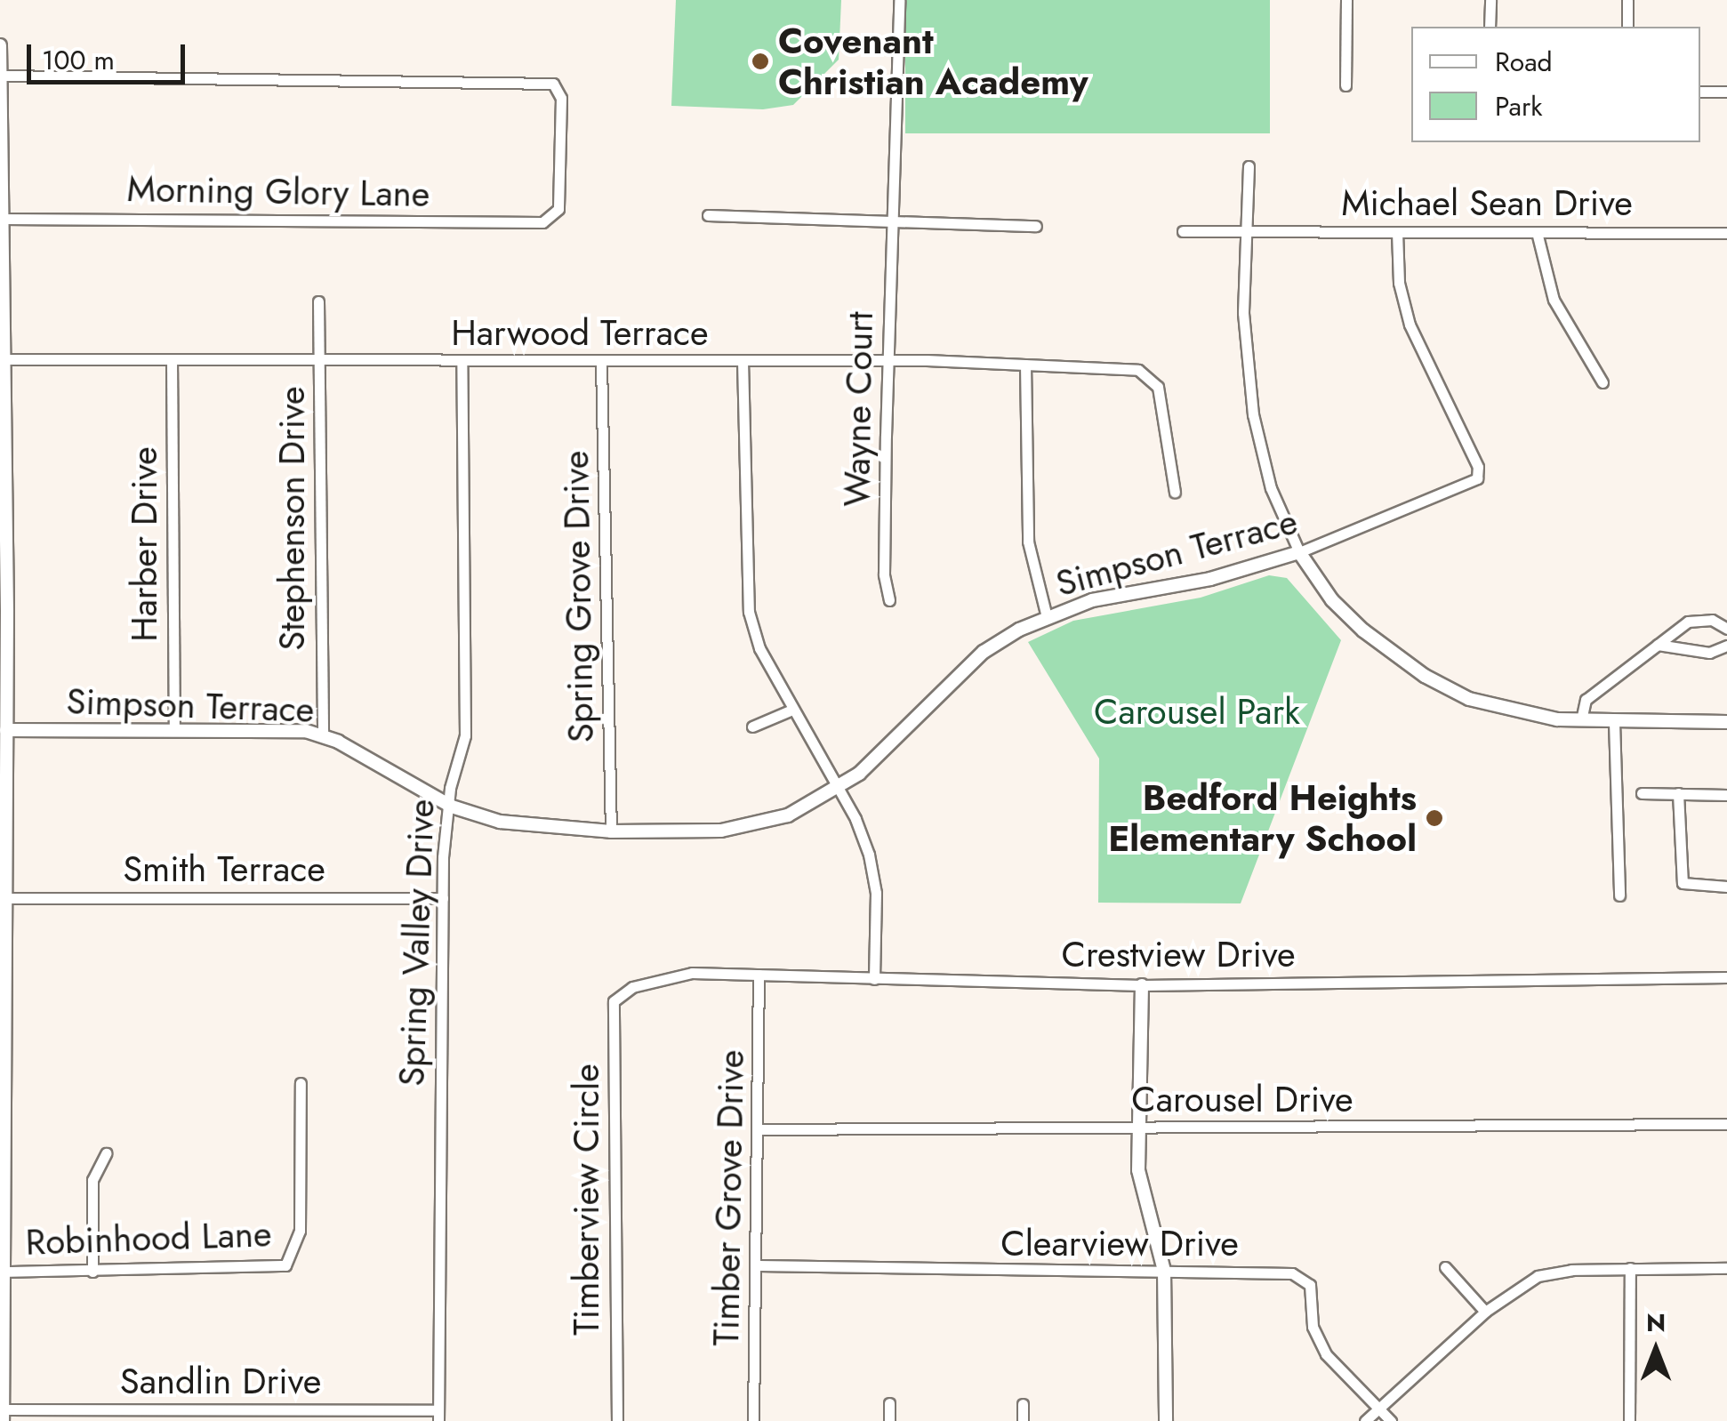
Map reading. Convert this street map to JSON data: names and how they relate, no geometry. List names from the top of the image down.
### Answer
{
  "streets": {
    "street": [
      "Morning Glory Lane",
      "Michael Sean Drive",
      "Harwood Terrace",
      "Wayne Court",
      "Stephenson Drive",
      "Harber Drive",
      "Simpson Terrace",
      "Spring Grove Drive",
      "Smith Terrace",
      "Spring Valley Drive",
      "Crestview Drive",
      "Carousel Drive",
      "Timber Grove Drive",
      "Timberview Circle",
      "Robinhood Lane",
      "Clearview Drive",
      "Sandlin Drive"
    ]
  },
  "crossings": [
    ["Michael Sean Drive", "Simpson Terrace"],
    ["Harwood Terrace", "Wayne Court"],
    ["Harwood Terrace", "Stephenson Drive"],
    ["Harwood Terrace", "Harber Drive"],
    ["Harwood Terrace", "Spring Grove Drive"],
    ["Harwood Terrace", "Spring Valley Drive"],
    ["Stephenson Drive", "Simpson Terrace"],
    ["Harber Drive", "Simpson Terrace"],
    ["Simpson Terrace", "Spring Grove Drive"],
    ["Simpson Terrace", "Spring Valley Drive"],
    ["Smith Terrace", "Spring Valley Drive"],
    ["Spring Valley Drive", "Sandlin Drive"],
    ["Crestview Drive", "Timber Grove Drive"],
    ["Crestview Drive", "Timberview Circle"],
    ["Carousel Drive", "Timber Grove Drive"],
    ["Timber Grove Drive", "Clearview Drive"]
  ],
  "parks": ["Carousel Park"],
  "places": ["Covenant Christian Academy", "Bedford Heights Elementary School"],
  "legend": ["Road", "Park"],
  "scale_bar": "100 m",
  "north": "top"
}
